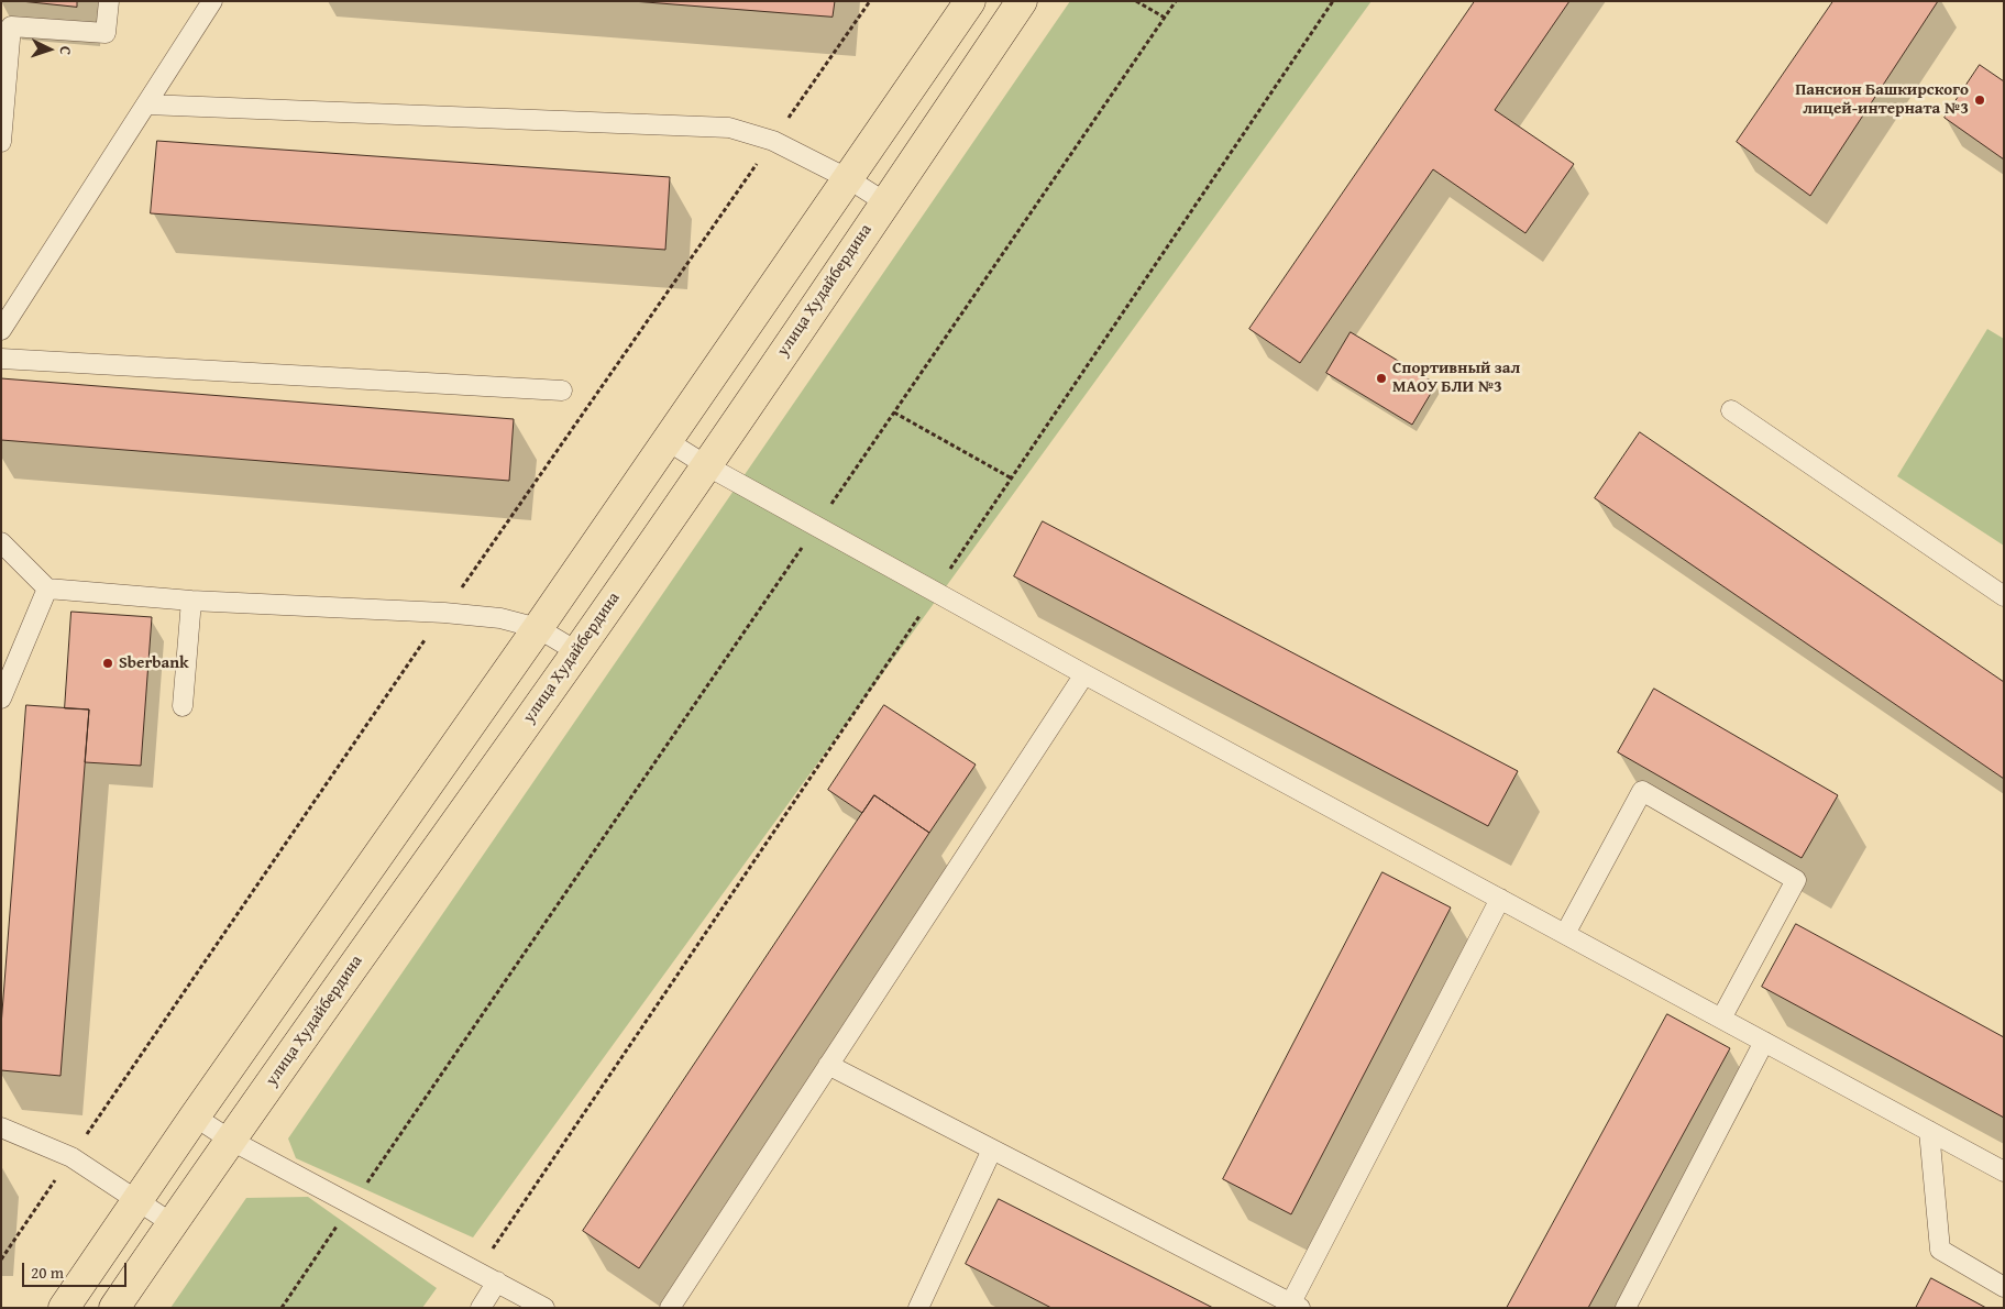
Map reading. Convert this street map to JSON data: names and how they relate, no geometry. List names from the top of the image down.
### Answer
{
  "streets": {
    "main road": ["улица Худайбердина"]
  },
  "places": ["Пансион Башкирского лицей-интерната №3", "Спортивный зал МАОУ БЛИ №3", "Sberbank"],
  "scale_bar": "20 m",
  "north": "right"
}
